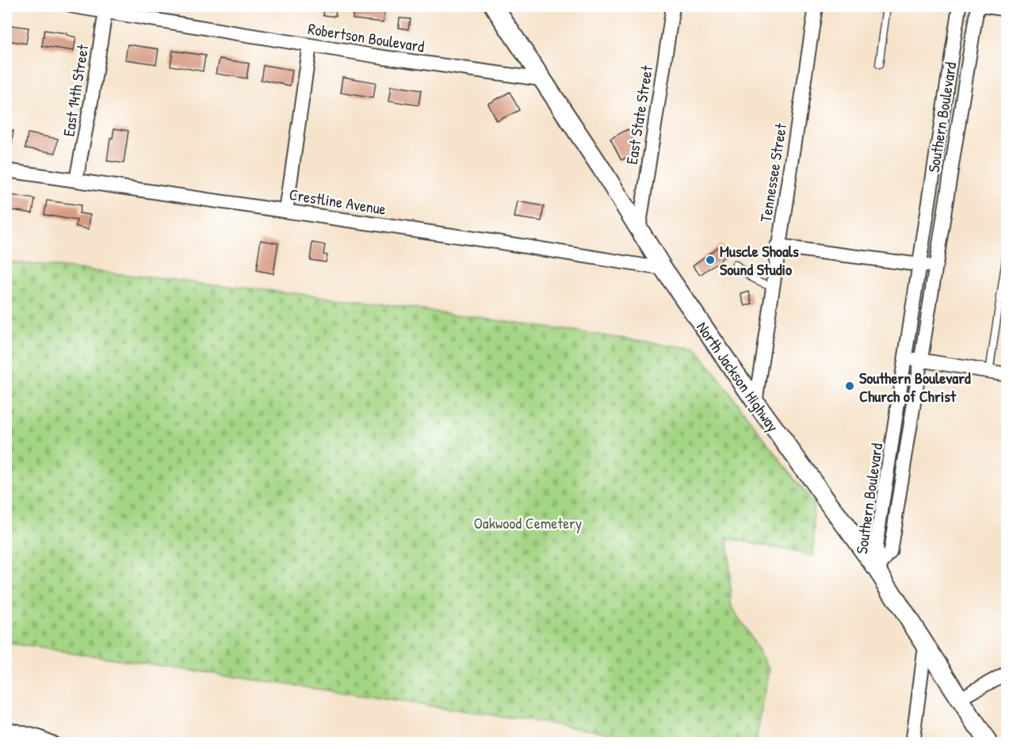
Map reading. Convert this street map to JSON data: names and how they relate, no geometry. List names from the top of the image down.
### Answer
{
  "streets": {
    "main road": ["North Jackson Highway"],
    "street": [
      "Robertson Boulevard",
      "East 14th Street",
      "East State Street",
      "Southern Boulevard",
      "Tennessee Street",
      "Crestline Avenue"
    ]
  },
  "crossings": [
    ["Robertson Boulevard", "East 14th Street"],
    ["Robertson Boulevard", "North Jackson Highway"],
    ["East 14th Street", "Crestline Avenue"],
    ["East State Street", "North Jackson Highway"],
    ["Southern Boulevard", "North Jackson Highway"],
    ["Tennessee Street", "North Jackson Highway"],
    ["Crestline Avenue", "North Jackson Highway"]
  ],
  "parks": ["Oakwood Cemetery"],
  "places": ["Muscle Shoals Sound Studio", "Southern Boulevard Church of Christ"]
}
